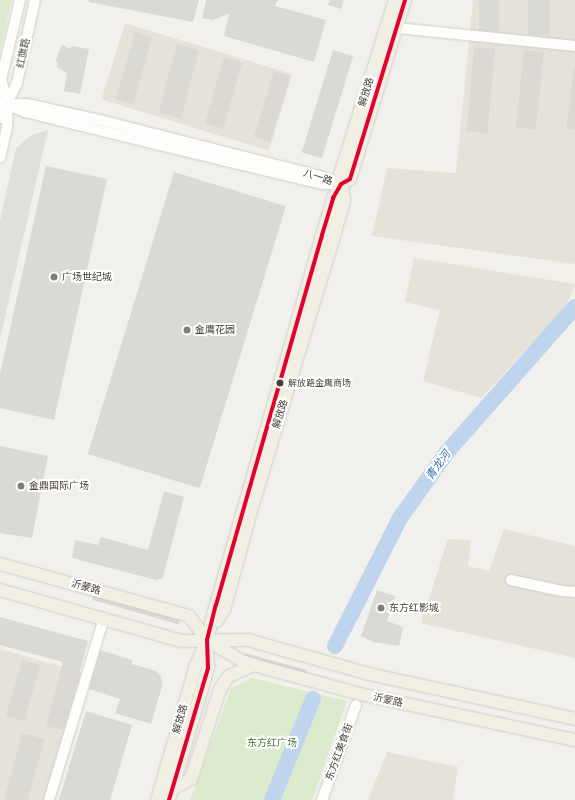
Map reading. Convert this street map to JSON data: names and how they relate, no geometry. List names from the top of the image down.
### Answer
{
  "streets": {
    "main road": ["解放路", "沂蒙路"],
    "street": ["红旗路", "八一路", "东方红美食街"]
  },
  "crossings": [
    ["红旗路", "八一路"],
    ["解放路", "八一路"],
    ["解放路", "沂蒙路"]
  ],
  "water": ["青龙河"],
  "parks": ["东方红广场"],
  "places": [
    "广场世纪城",
    "金鹰花园",
    "解放路金鹰商场",
    "金鼎国际广场",
    "东方红影城"
  ]
}
